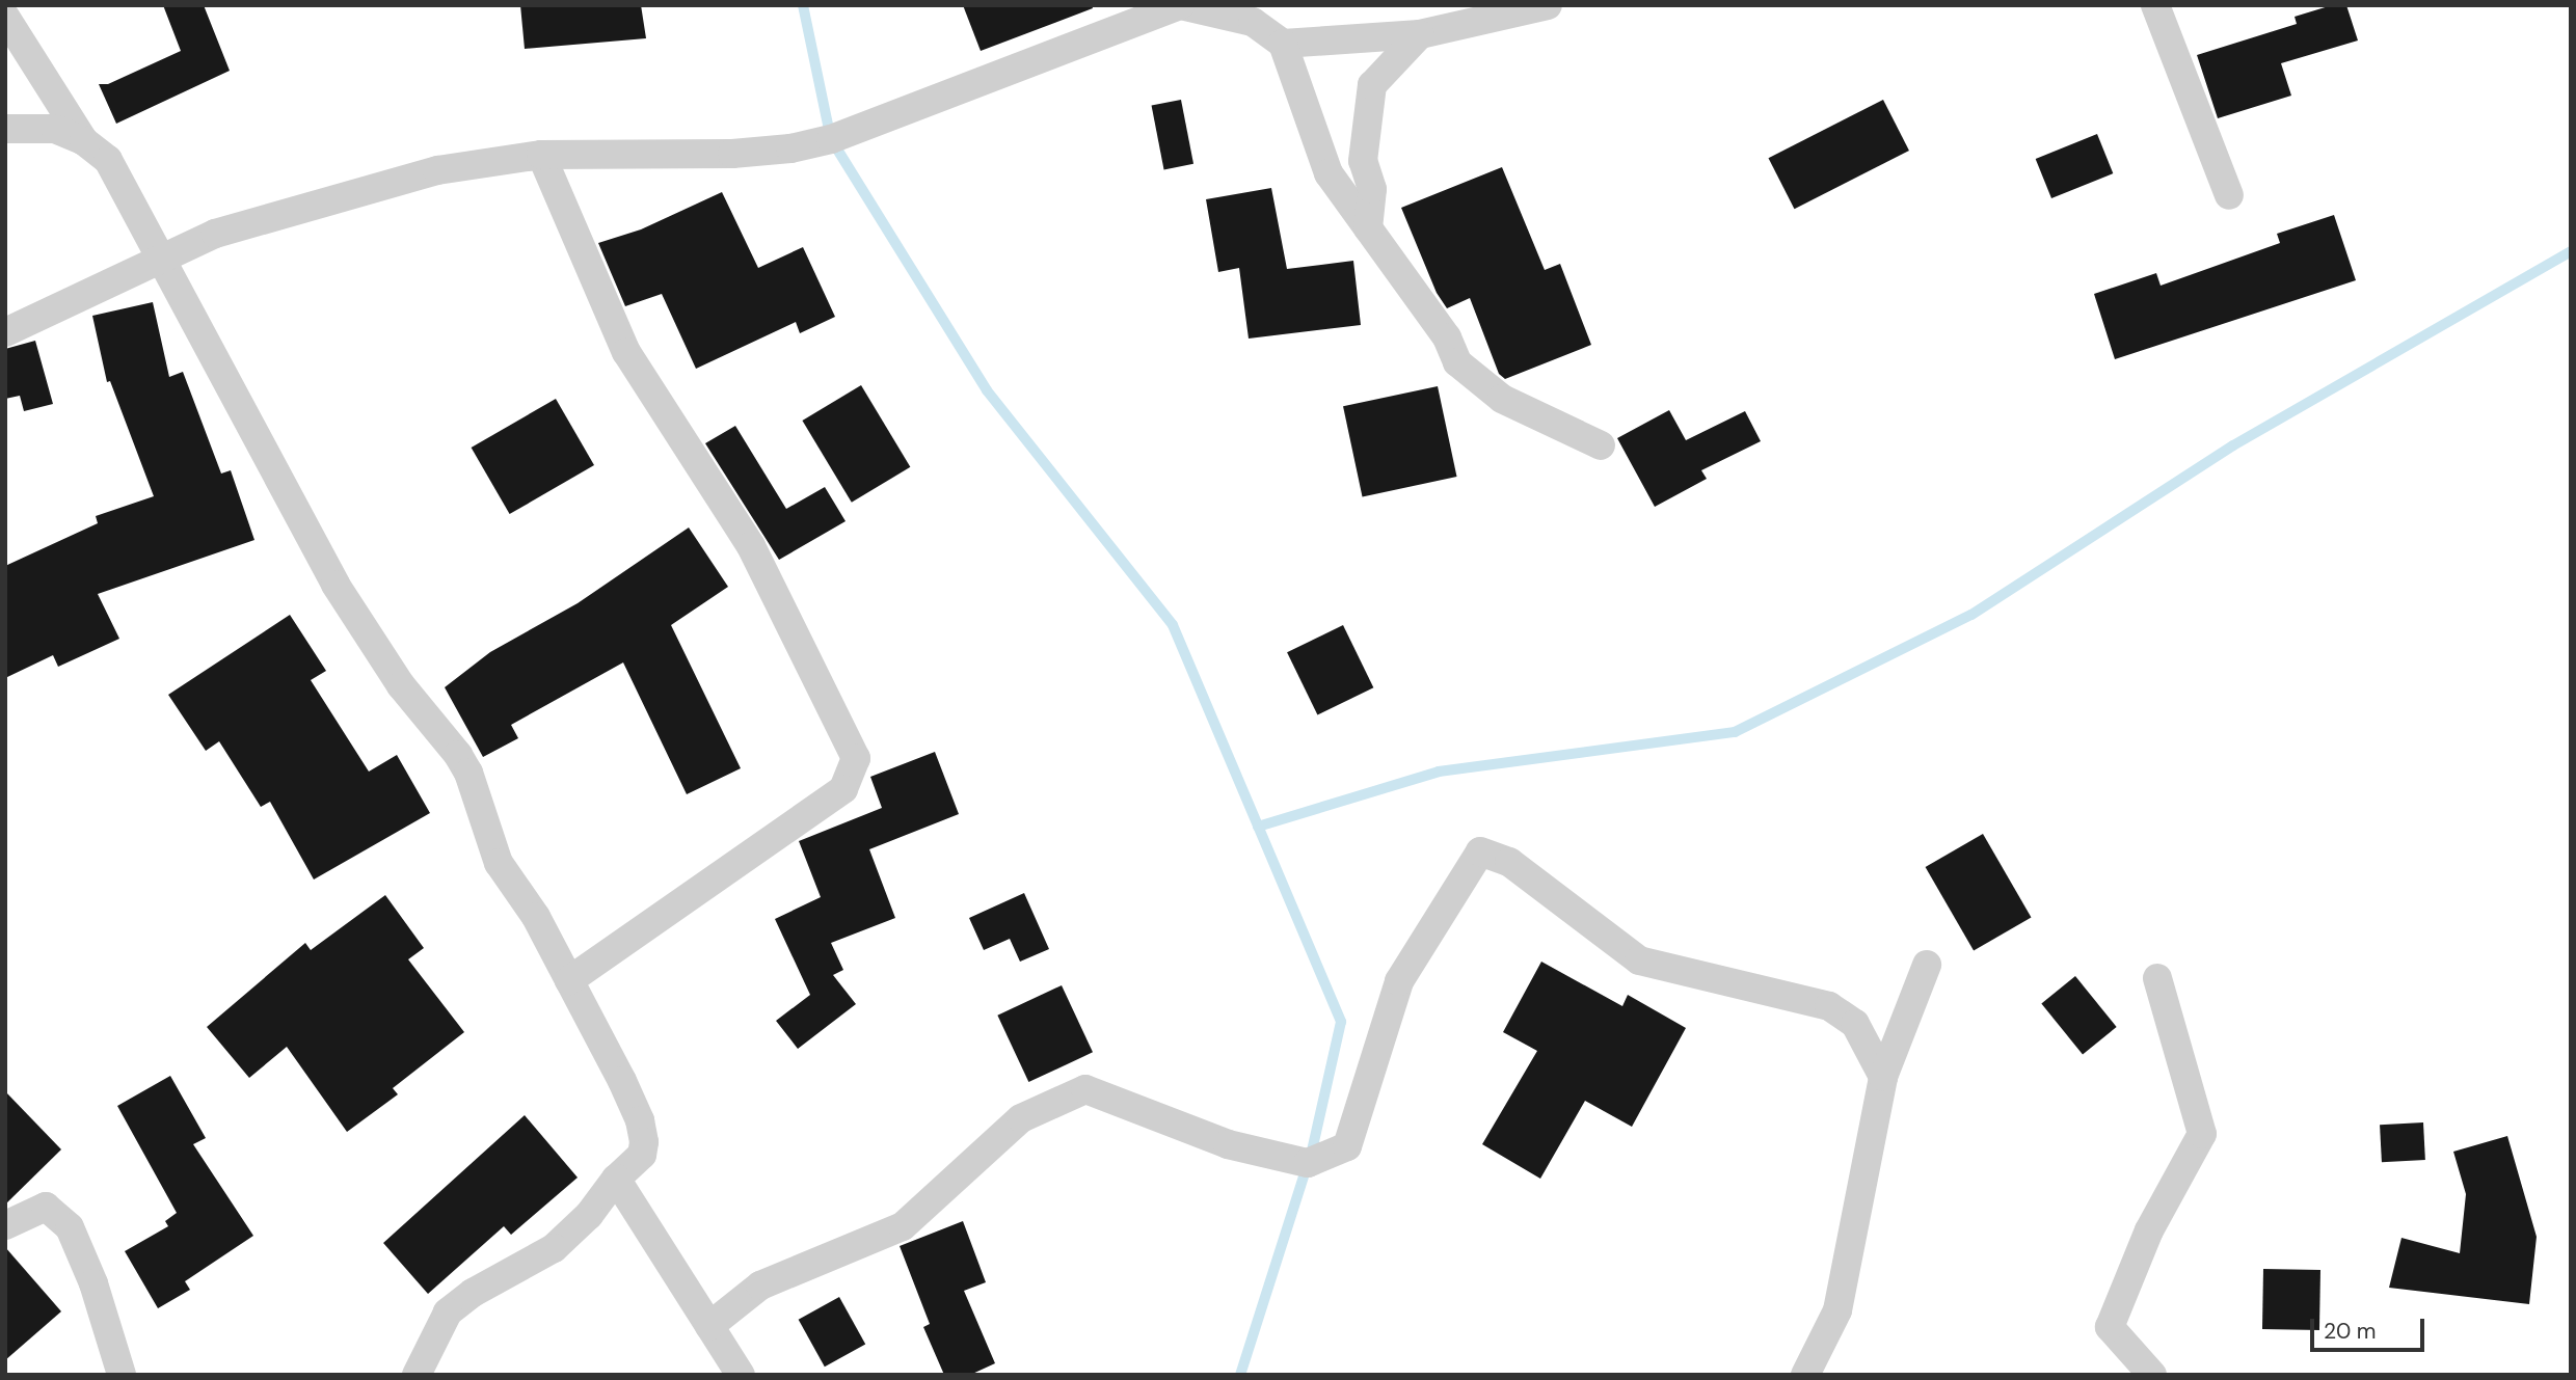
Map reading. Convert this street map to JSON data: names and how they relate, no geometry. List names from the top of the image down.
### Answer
{
  "scale_bar": "20 m"
}
